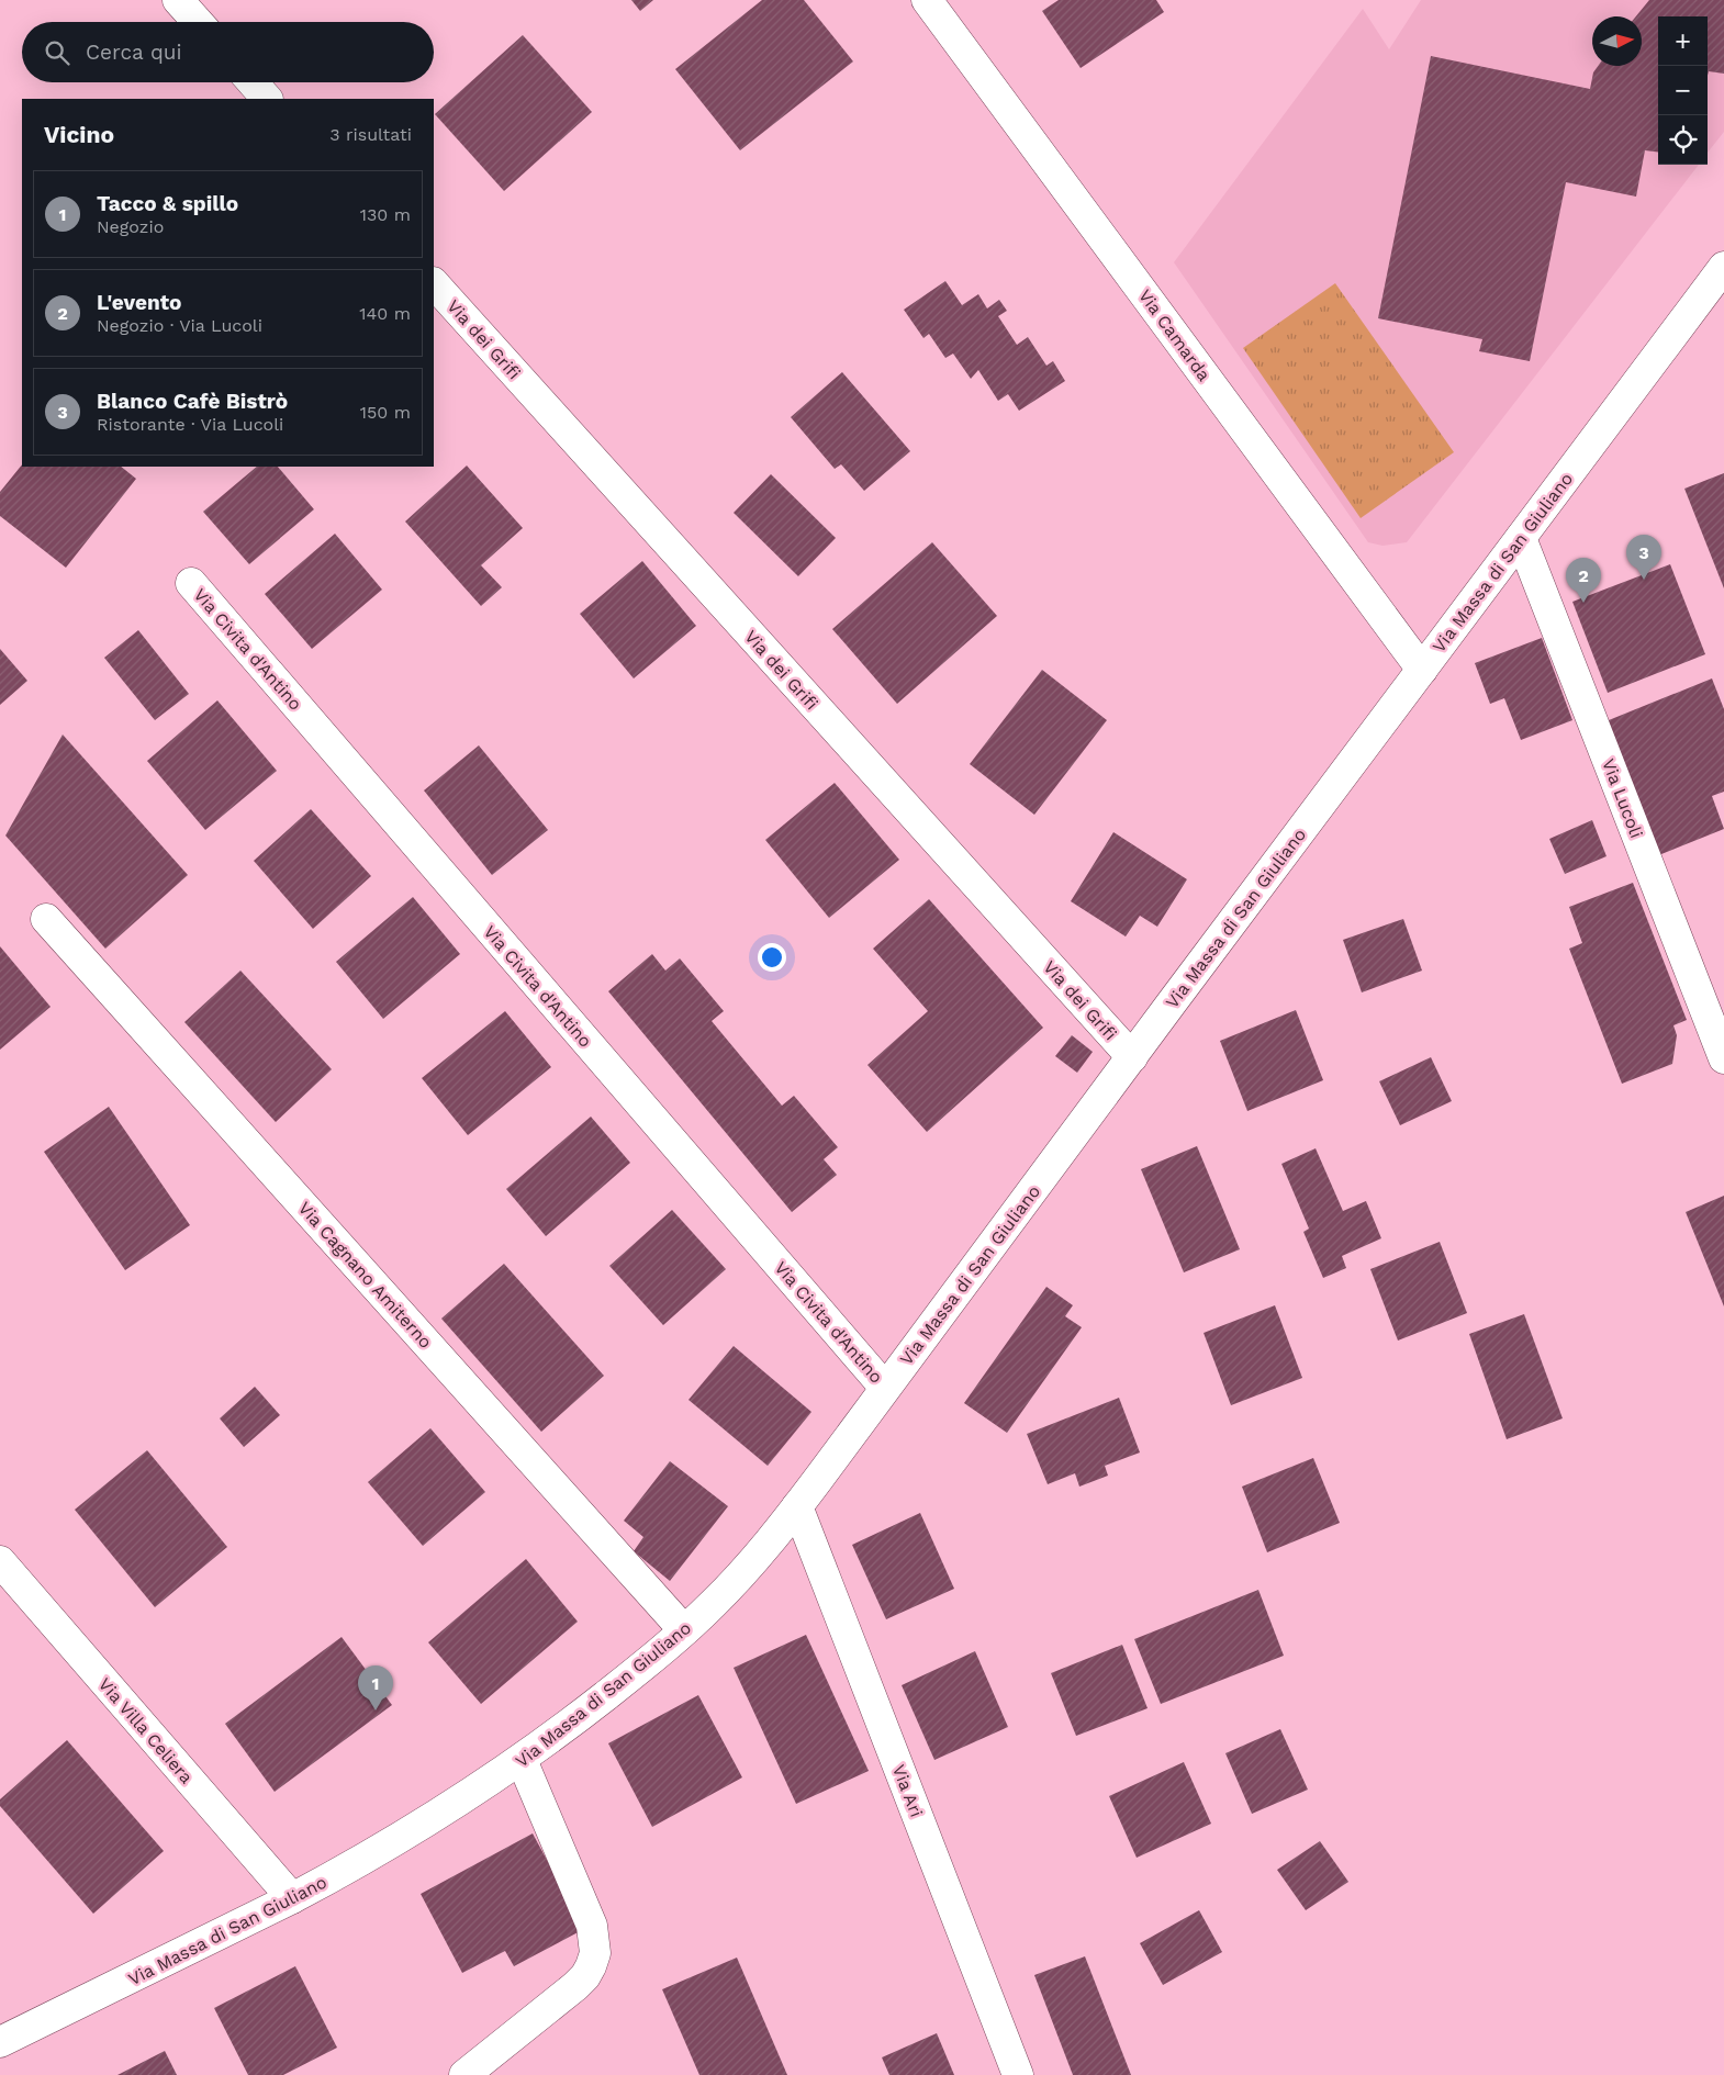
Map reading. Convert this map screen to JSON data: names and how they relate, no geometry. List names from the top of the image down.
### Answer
{
  "streets": {
    "street": [
      "Via Camarda",
      "Via dei Grifi",
      "Via Massa di San Giuliano",
      "Via Civita d'Antino",
      "Via Lucoli",
      "Via Cagnano Amiterno",
      "Via Villa Celiera",
      "Via Ari"
    ]
  },
  "crossings": [
    ["Via Camarda", "Via Massa di San Giuliano"],
    ["Via dei Grifi", "Via Massa di San Giuliano"],
    ["Via Massa di San Giuliano", "Via Civita d'Antino"],
    ["Via Massa di San Giuliano", "Via Lucoli"],
    ["Via Massa di San Giuliano", "Via Cagnano Amiterno"],
    ["Via Massa di San Giuliano", "Via Villa Celiera"],
    ["Via Massa di San Giuliano", "Via Ari"]
  ],
  "north": "right",
  "page": {
    "map_buttons": ["+", "−"],
    "search": "Cerca qui",
    "heading": ["Vicino", "3 risultati"],
    "list": [
      {
        "mark": "1",
        "name": "Tacco & spillo",
        "note": "Negozio",
        "value": "130 m"
      },
      {
        "mark": "2",
        "name": "L'evento",
        "note": "Negozio · Via Lucoli",
        "value": "140 m"
      },
      {
        "mark": "3",
        "name": "Blanco Cafè Bistrò",
        "note": "Ristorante · Via Lucoli",
        "value": "150 m"
      }
    ],
    "pins": ["3", "2", "1"]
  }
}
